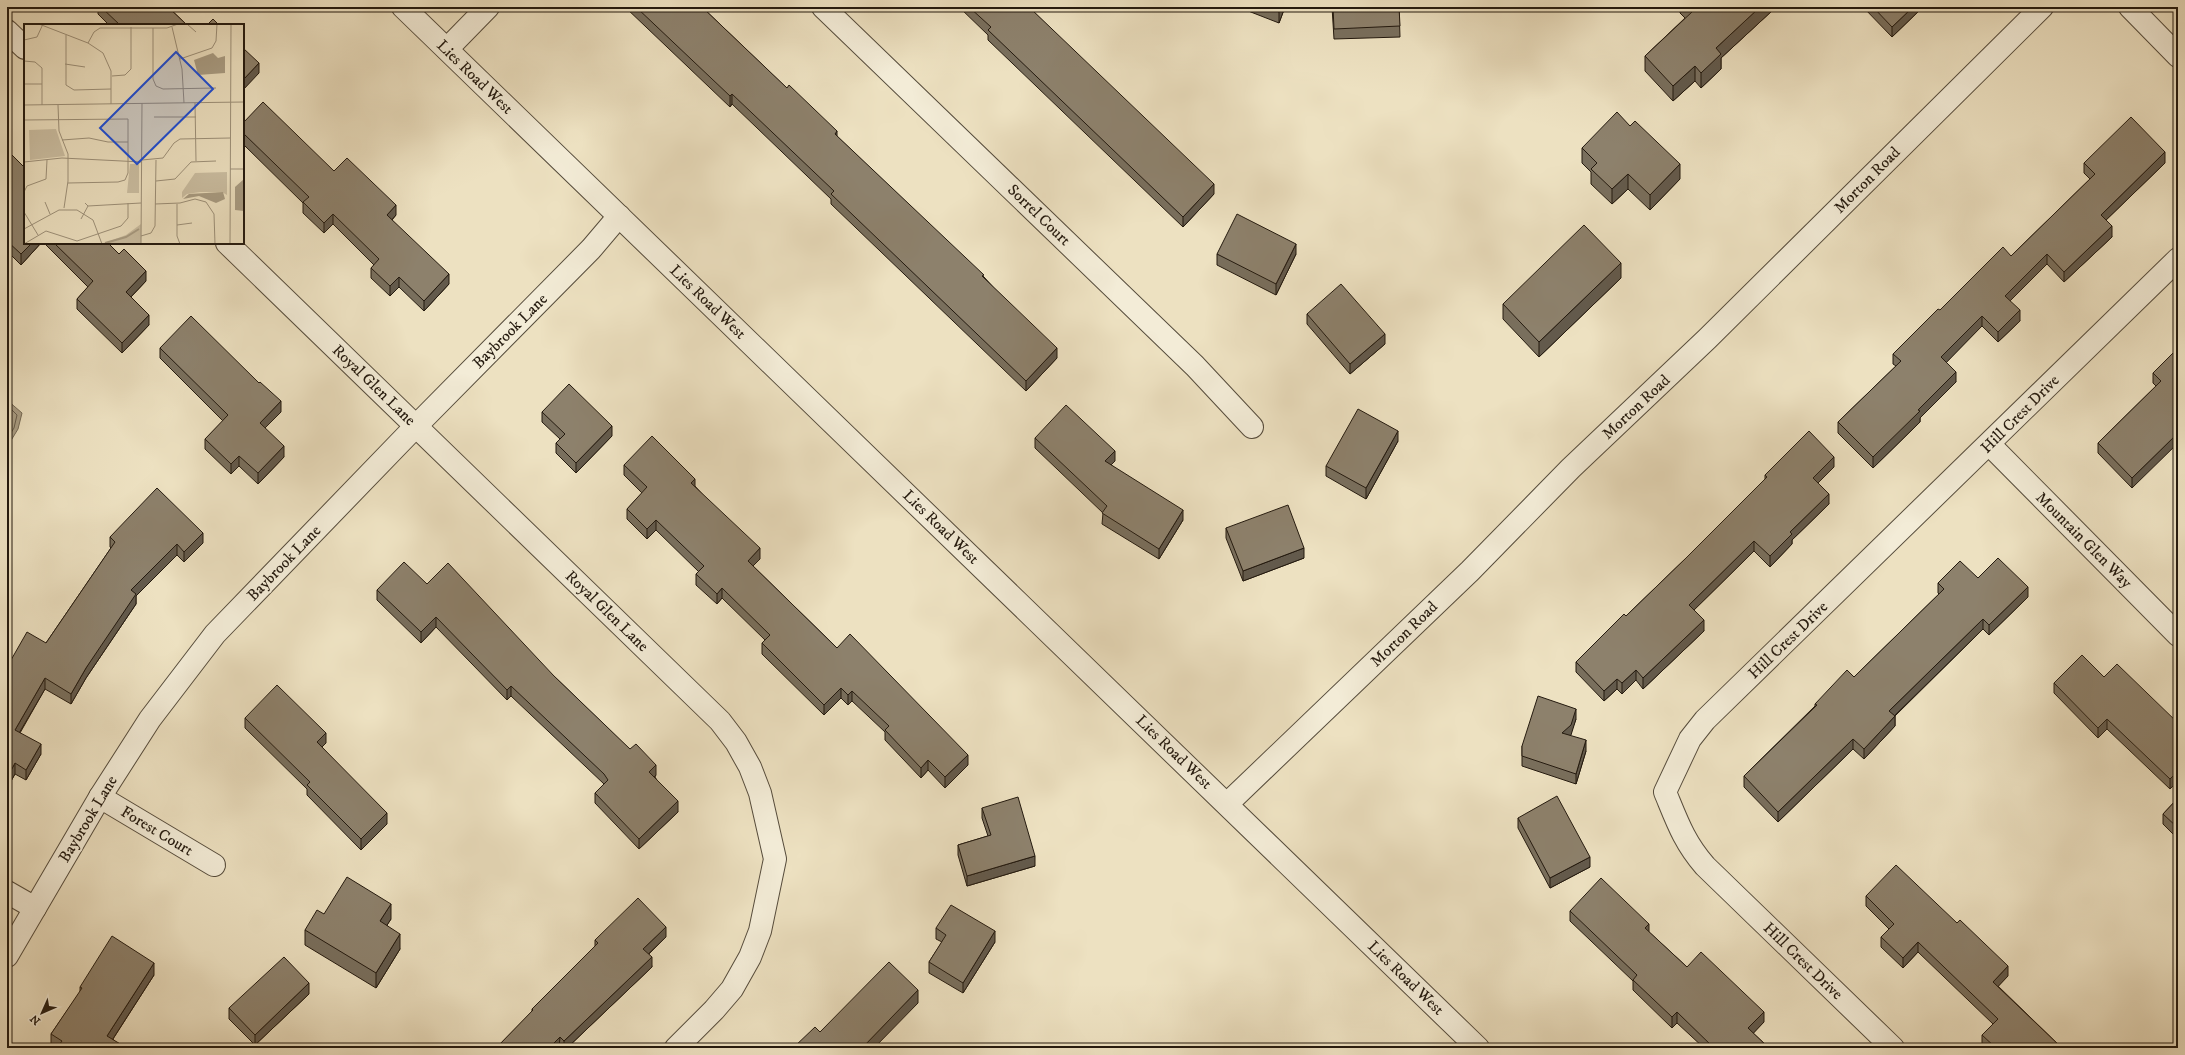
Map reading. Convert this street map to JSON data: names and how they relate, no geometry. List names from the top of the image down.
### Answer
{
  "streets": {
    "street": [
      "Lies Road West",
      "Morton Road",
      "Sorrel Court",
      "Baybrook Lane",
      "Royal Glen Lane",
      "Hill Crest Drive",
      "Mountain Glen Way",
      "Forest Court"
    ]
  },
  "crossings": [
    ["Lies Road West", "Morton Road"],
    ["Lies Road West", "Baybrook Lane"],
    ["Baybrook Lane", "Royal Glen Lane"],
    ["Baybrook Lane", "Forest Court"],
    ["Hill Crest Drive", "Mountain Glen Way"]
  ],
  "north": "bottom left"
}
